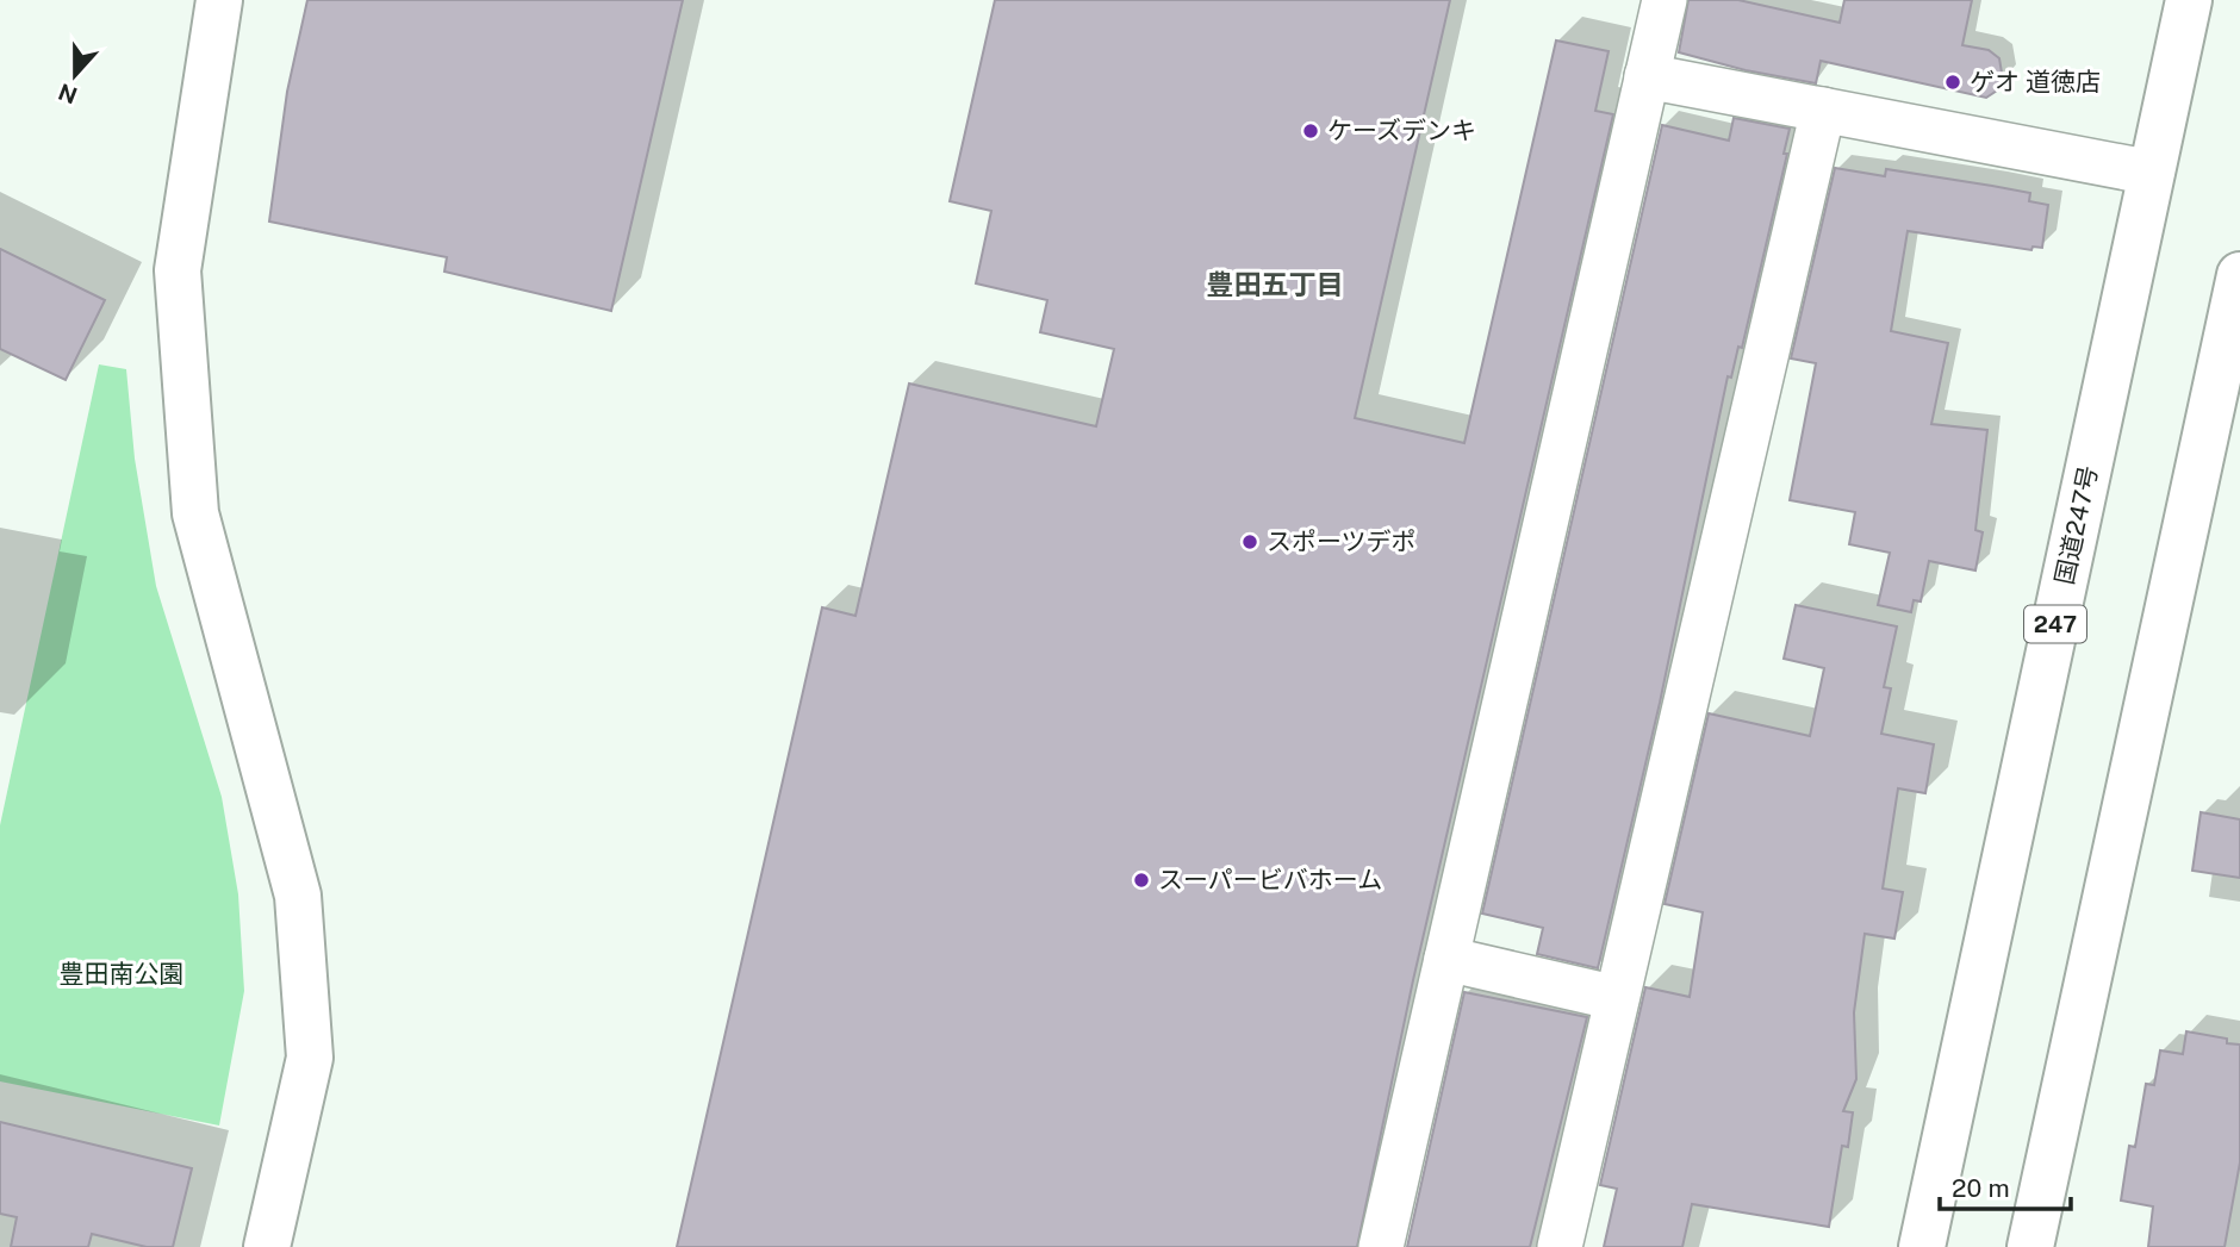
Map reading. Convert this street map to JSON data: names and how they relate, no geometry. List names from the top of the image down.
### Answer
{
  "streets": {
    "main road": ["国道247号", "247"]
  },
  "districts": ["豊田五丁目"],
  "parks": ["豊田南公園"],
  "places": [
    "ゲオ 道徳店",
    "ケーズデンキ",
    "スポーツデポ",
    "スーパービバホーム"
  ],
  "scale_bar": "20 m",
  "north": "bottom"
}
